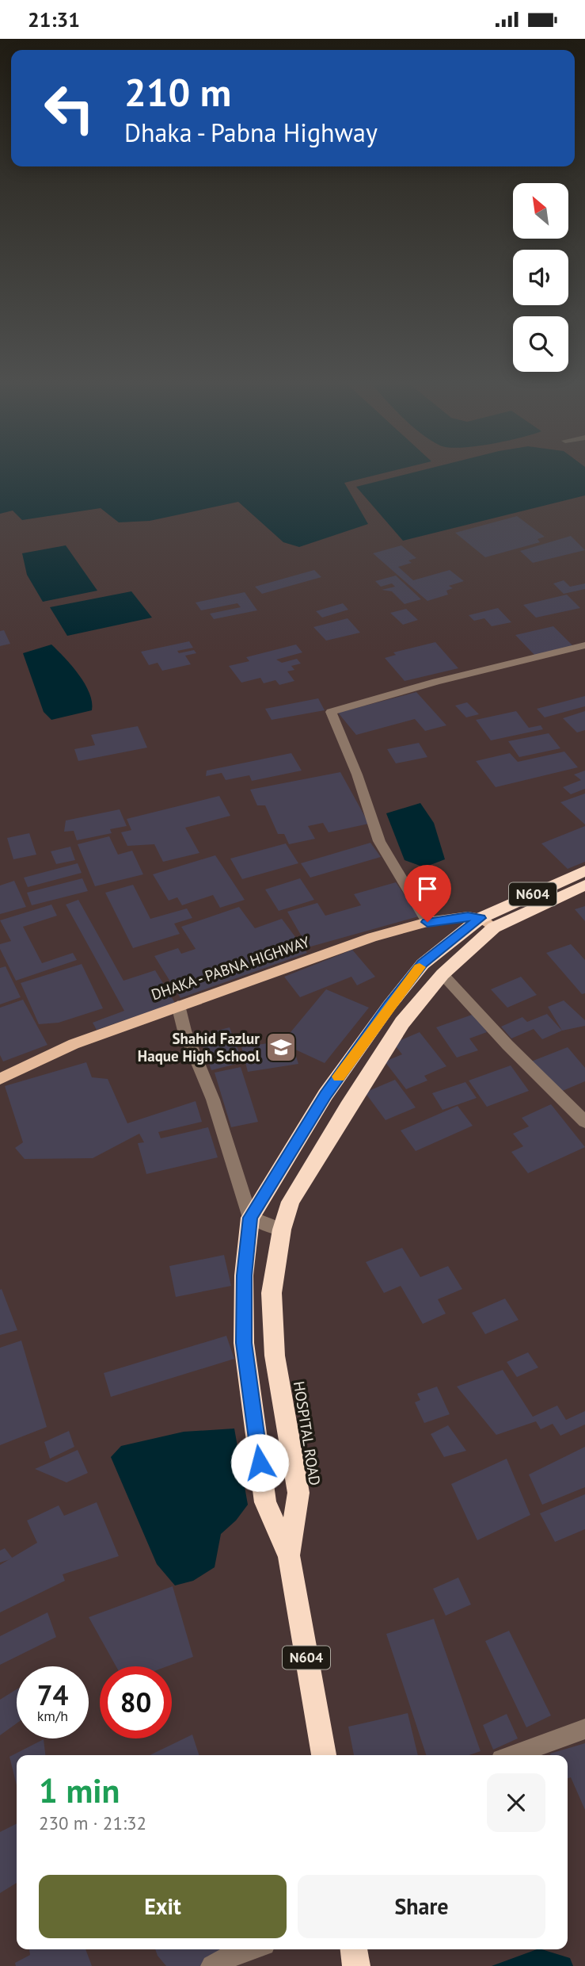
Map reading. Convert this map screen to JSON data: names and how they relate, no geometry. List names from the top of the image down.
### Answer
{
  "streets": {
    "highway": ["N604", "DHAKA - PABNA HIGHWAY", "HOSPITAL ROAD"]
  },
  "crossings": [
    ["N604", "DHAKA - PABNA HIGHWAY"],
    ["N604", "HOSPITAL ROAD"],
    ["DHAKA - PABNA HIGHWAY", "HOSPITAL ROAD"]
  ],
  "places": {
    "school or university": ["Shahid Fazlur Haque High School"]
  },
  "north": "top left",
  "page": {
    "status": "21:31",
    "turn": ["210 m", "Dhaka - Pabna Highway"],
    "speed": "74 km/h",
    "limit": "80",
    "heading": ["1 min", "230 m · 21:32"],
    "buttons": ["Exit", "Share"]
  }
}
